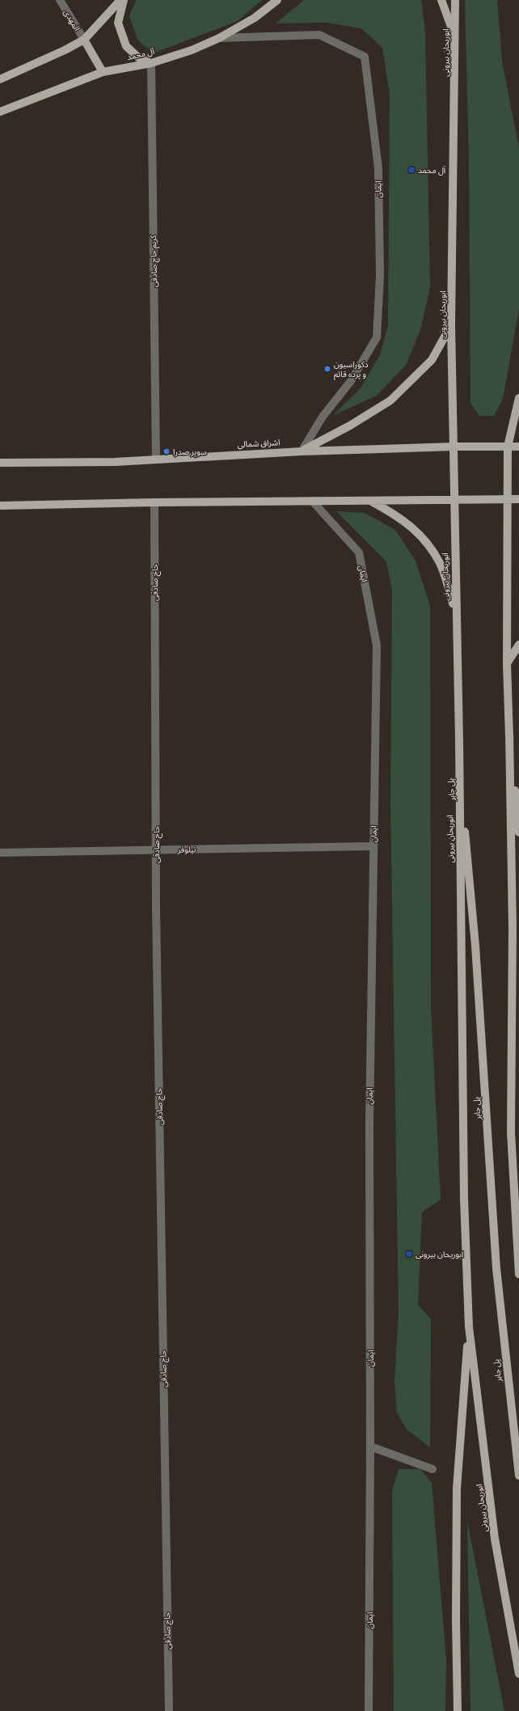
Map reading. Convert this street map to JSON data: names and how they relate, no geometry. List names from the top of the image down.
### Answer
{
  "streets": {
    "main road": [
      "ابوریحان بیرونی",
      "آل محمد",
      "اشراق شمالی",
      "پل جابر"
    ],
    "street": [
      "المهدی",
      "ایمان",
      "کریم حاج صادقی",
      "حاج صادقی",
      "نیلوفر"
    ]
  },
  "crossings": [
    ["ابوریحان بیرونی", "اشراق شمالی"],
    ["ابوریحان بیرونی", "پل جابر"],
    ["آل محمد", "ایمان"],
    ["آل محمد", "کریم حاج صادقی"],
    ["ایمان", "اشراق شمالی"],
    ["ایمان", "نیلوفر"],
    ["کریم حاج صادقی", "اشراق شمالی"],
    ["حاج صادقی", "نیلوفر"]
  ],
  "places": {
    "transit": ["آل محمد", "ابوریحان بیرونی"],
    "other": ["دکوراسیون و پرده قائم", "سوپر صدرا"]
  }
}
